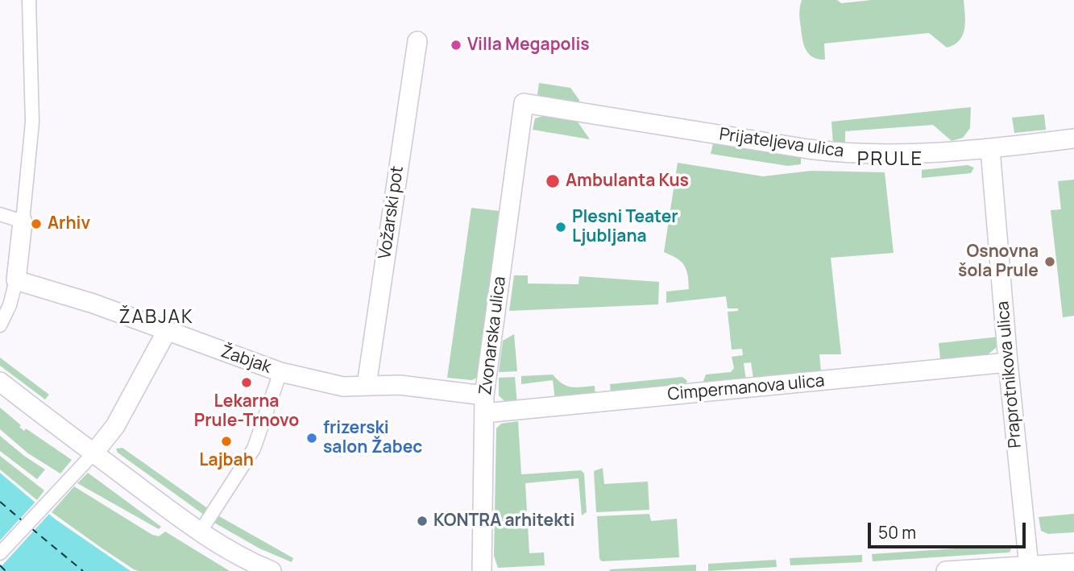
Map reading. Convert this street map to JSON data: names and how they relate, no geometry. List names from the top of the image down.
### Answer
{
  "streets": {
    "street": [
      "Prijateljeva ulica",
      "Vožarski pot",
      "Zvonarska ulica",
      "Žabjak",
      "Praprotnikova ulica",
      "Cimpermanova ulica"
    ]
  },
  "crossings": [
    ["Prijateljeva ulica", "Zvonarska ulica"],
    ["Prijateljeva ulica", "Praprotnikova ulica"],
    ["Vožarski pot", "Žabjak"],
    ["Zvonarska ulica", "Žabjak"],
    ["Zvonarska ulica", "Cimpermanova ulica"],
    ["Žabjak", "Cimpermanova ulica"],
    ["Praprotnikova ulica", "Cimpermanova ulica"]
  ],
  "districts": ["PRULE", "ŽABJAK"],
  "places": [
    "Villa Megapolis",
    "Ambulanta Kus",
    "Arhiv",
    "Plesni Teater Ljubljana",
    "Osnovna šola Prule",
    "Lekarna Prule-Trnovo",
    "frizerski salon Žabec",
    "Lajbah",
    "KONTRA arhitekti"
  ],
  "scale_bar": "50 m"
}
